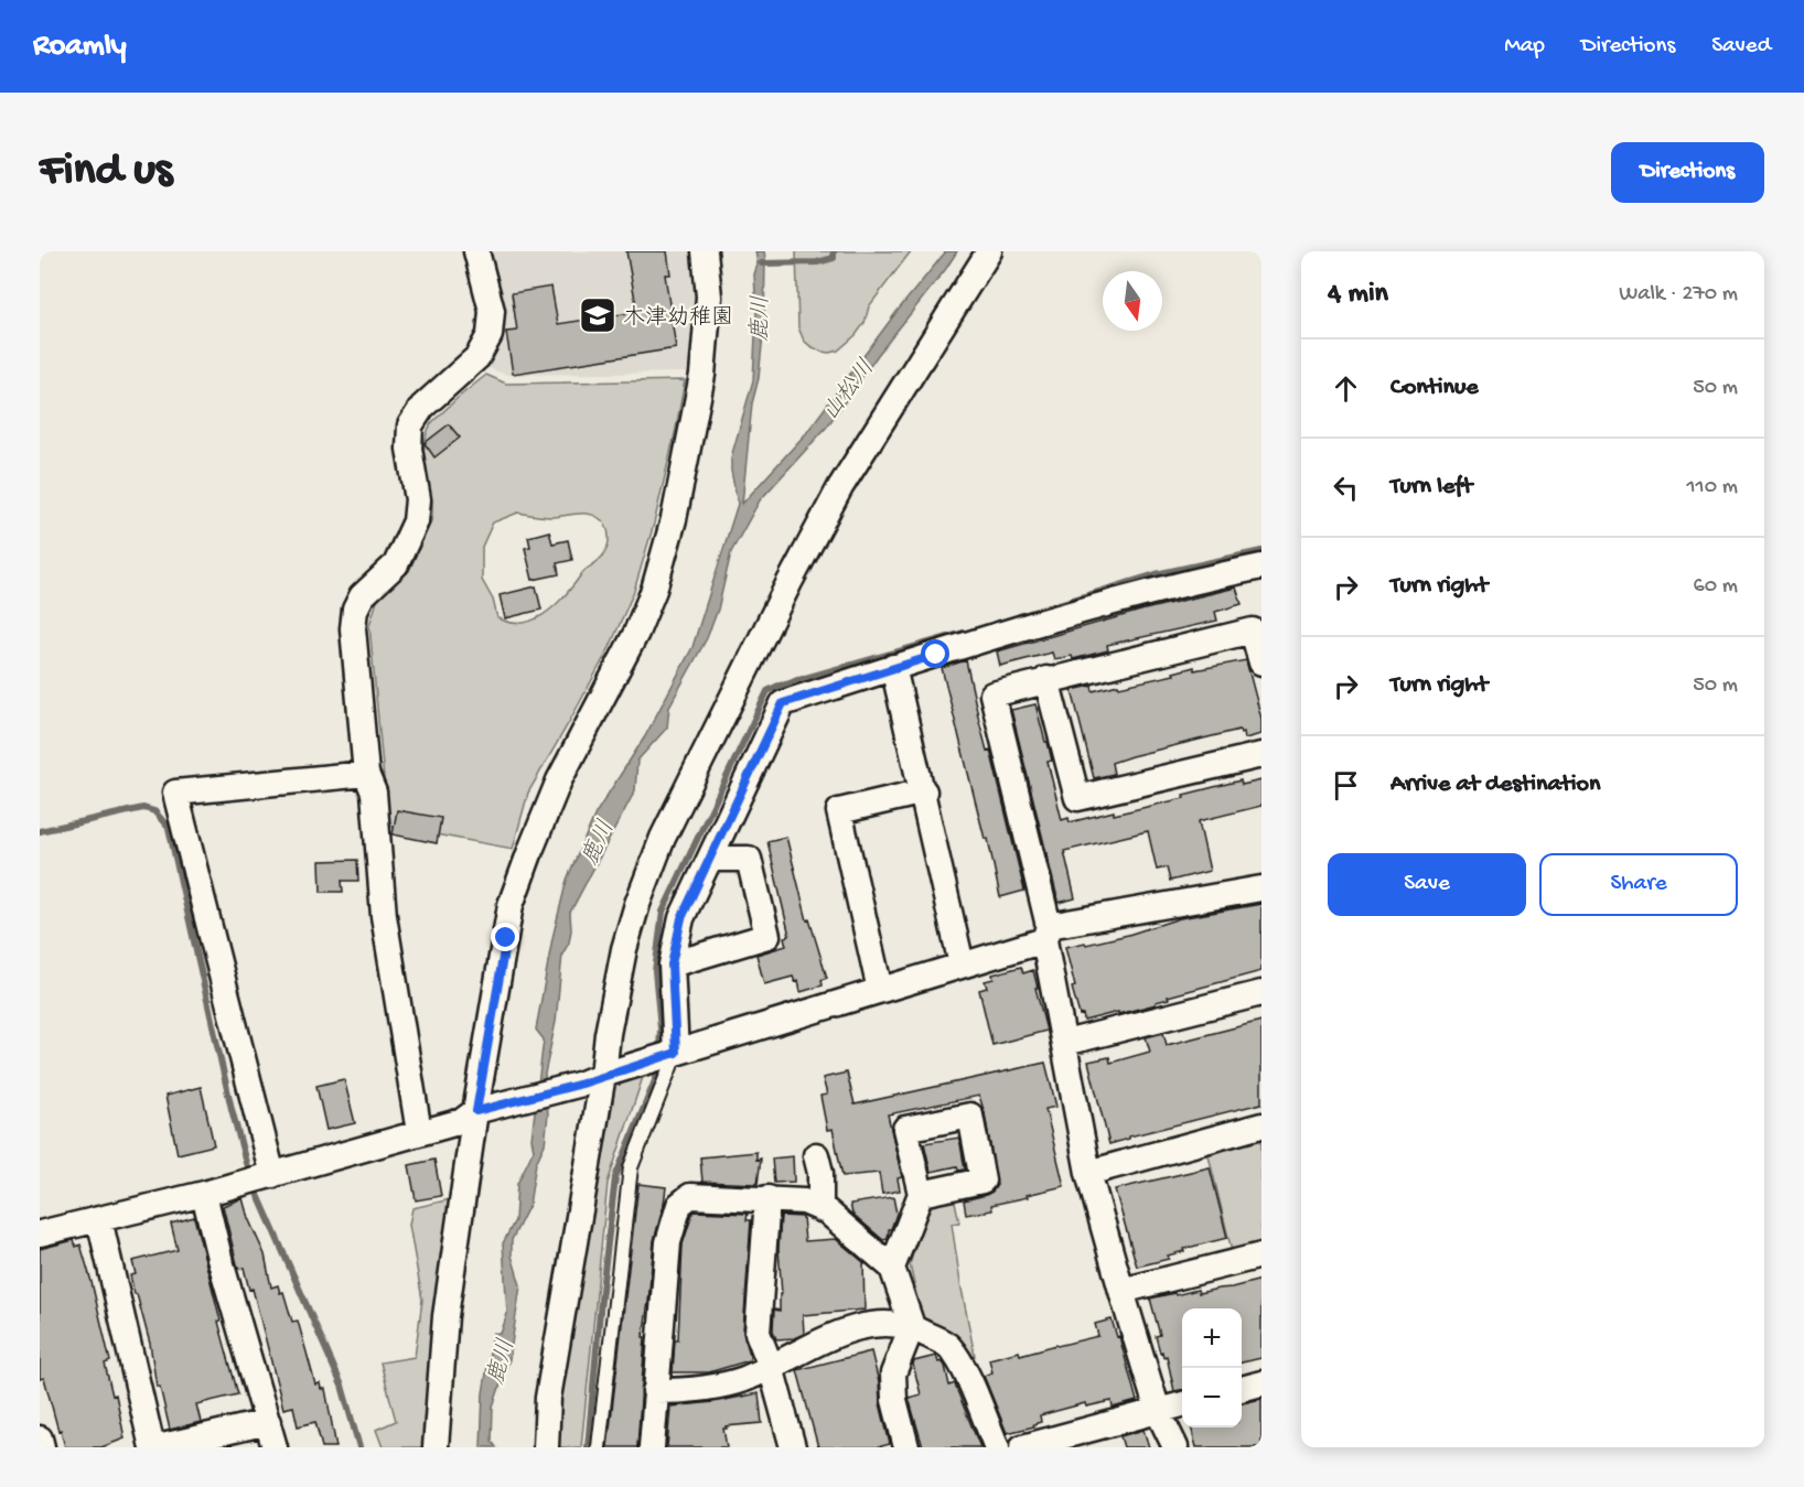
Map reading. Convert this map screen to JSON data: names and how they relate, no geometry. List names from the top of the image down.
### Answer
{
  "water": ["鹿川", "山松川"],
  "places": {
    "school or university": ["木津幼稚園"]
  },
  "north": "bottom",
  "page": {
    "header": "Roamly",
    "nav": ["Map", "Directions", "Saved"],
    "buttons": [
      "Directions",
      ["Save", "Share"]
    ],
    "title": "Find us",
    "heading": ["4 min", "Walk · 270 m"],
    "list": [
      ["Continue", "50 m"],
      ["Turn left", "110 m"],
      ["Turn right", "60 m"],
      ["Turn right", "50 m"],
      "Arrive at destination"
    ],
    "map_buttons": ["+", "−"]
  }
}
